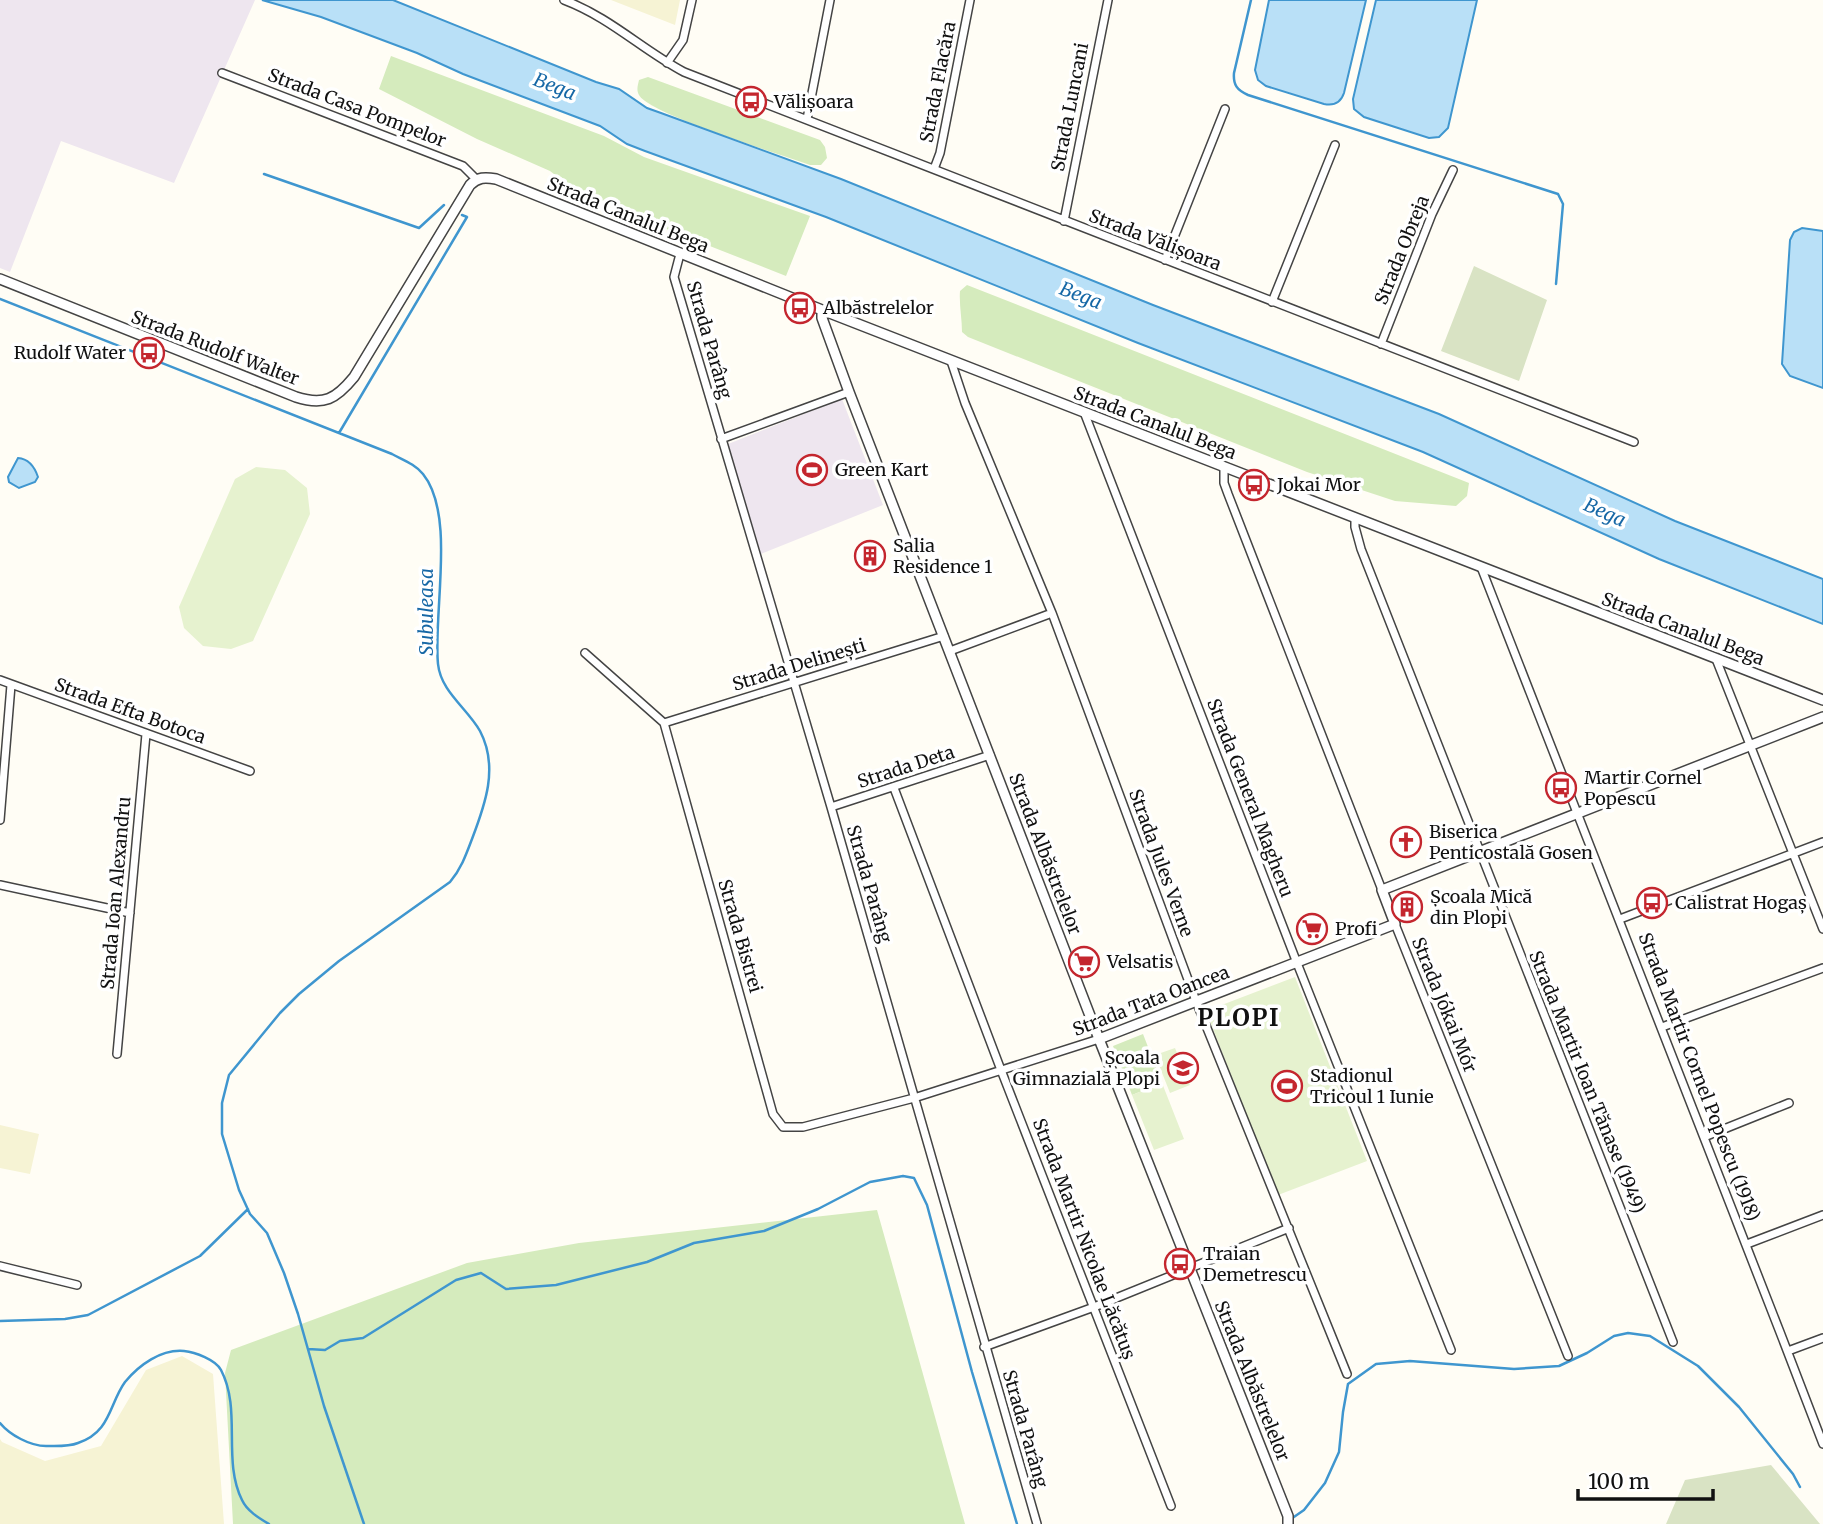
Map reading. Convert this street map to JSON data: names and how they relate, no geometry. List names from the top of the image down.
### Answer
{
  "streets": {
    "street": [
      "Strada Flacăra",
      "Strada Luncani",
      "Strada Casa Pompelor",
      "Strada Canalul Bega",
      "Strada Vălișoara",
      "Strada Obreja",
      "Strada Parâng",
      "Strada Rudolf Walter",
      "Strada Delinești",
      "Strada Efta Botoca",
      "Strada Deta",
      "Strada General Magheru",
      "Strada Albăstrelelor",
      "Strada Jules Verne",
      "Strada Ioan Alexandru",
      "Strada Bistrei",
      "Strada Tata Oancea",
      "Strada Jókai Mór",
      "Strada Martir Cornel Popescu (1918)",
      "Strada Martir Ioan Tănase (1949)",
      "Strada Martir Nicolae Lăcătuș"
    ]
  },
  "crossings": [
    ["Strada Flacăra", "Strada Vălișoara"],
    ["Strada Luncani", "Strada Vălișoara"],
    ["Strada Casa Pompelor", "Strada Canalul Bega"],
    ["Strada Casa Pompelor", "Strada Rudolf Walter"],
    ["Strada Canalul Bega", "Strada Parâng"],
    ["Strada Canalul Bega", "Strada Rudolf Walter"],
    ["Strada Canalul Bega", "Strada General Magheru"],
    ["Strada Canalul Bega", "Strada Albăstrelelor"],
    ["Strada Canalul Bega", "Strada Jules Verne"],
    ["Strada Canalul Bega", "Strada Jókai Mór"],
    ["Strada Canalul Bega", "Strada Martir Cornel Popescu (1918)"],
    ["Strada Canalul Bega", "Strada Martir Ioan Tănase (1949)"],
    ["Strada Vălișoara", "Strada Obreja"],
    ["Strada Parâng", "Strada Delinești"],
    ["Strada Parâng", "Strada Deta"],
    ["Strada Parâng", "Strada Bistrei"],
    ["Strada Parâng", "Strada Tata Oancea"],
    ["Strada Delinești", "Strada Albăstrelelor"],
    ["Strada Delinești", "Strada Bistrei"],
    ["Strada Efta Botoca", "Strada Ioan Alexandru"],
    ["Strada Deta", "Strada Albăstrelelor"],
    ["Strada Deta", "Strada Martir Nicolae Lăcătuș"],
    ["Strada General Magheru", "Strada Tata Oancea"],
    ["Strada Albăstrelelor", "Strada Tata Oancea"],
    ["Strada Jules Verne", "Strada Tata Oancea"],
    ["Strada Bistrei", "Strada Tata Oancea"],
    ["Strada Tata Oancea", "Strada Jókai Mór"],
    ["Strada Tata Oancea", "Strada Martir Nicolae Lăcătuș"]
  ],
  "districts": ["PLOPI"],
  "water": ["Bega", "Subuleasa"],
  "places": {
    "bus stop": [
      "Vălișoara",
      "Albăstrelelor",
      "Rudolf Water",
      "Jokai Mor",
      "Martir Cornel Popescu",
      "Calistrat Hogaș",
      "Traian Demetrescu"
    ],
    "sports": ["Green Kart", "Stadionul Tricoul 1 Iunie"],
    "building": ["Salia Residence 1", "Școala Mică din Plopi"],
    "church": ["Biserica Penticostală Gosen"],
    "supermarket": ["Profi", "Velsatis"],
    "school or university": ["Școala Gimnazială Plopi"]
  },
  "scale_bar": "100 m"
}
